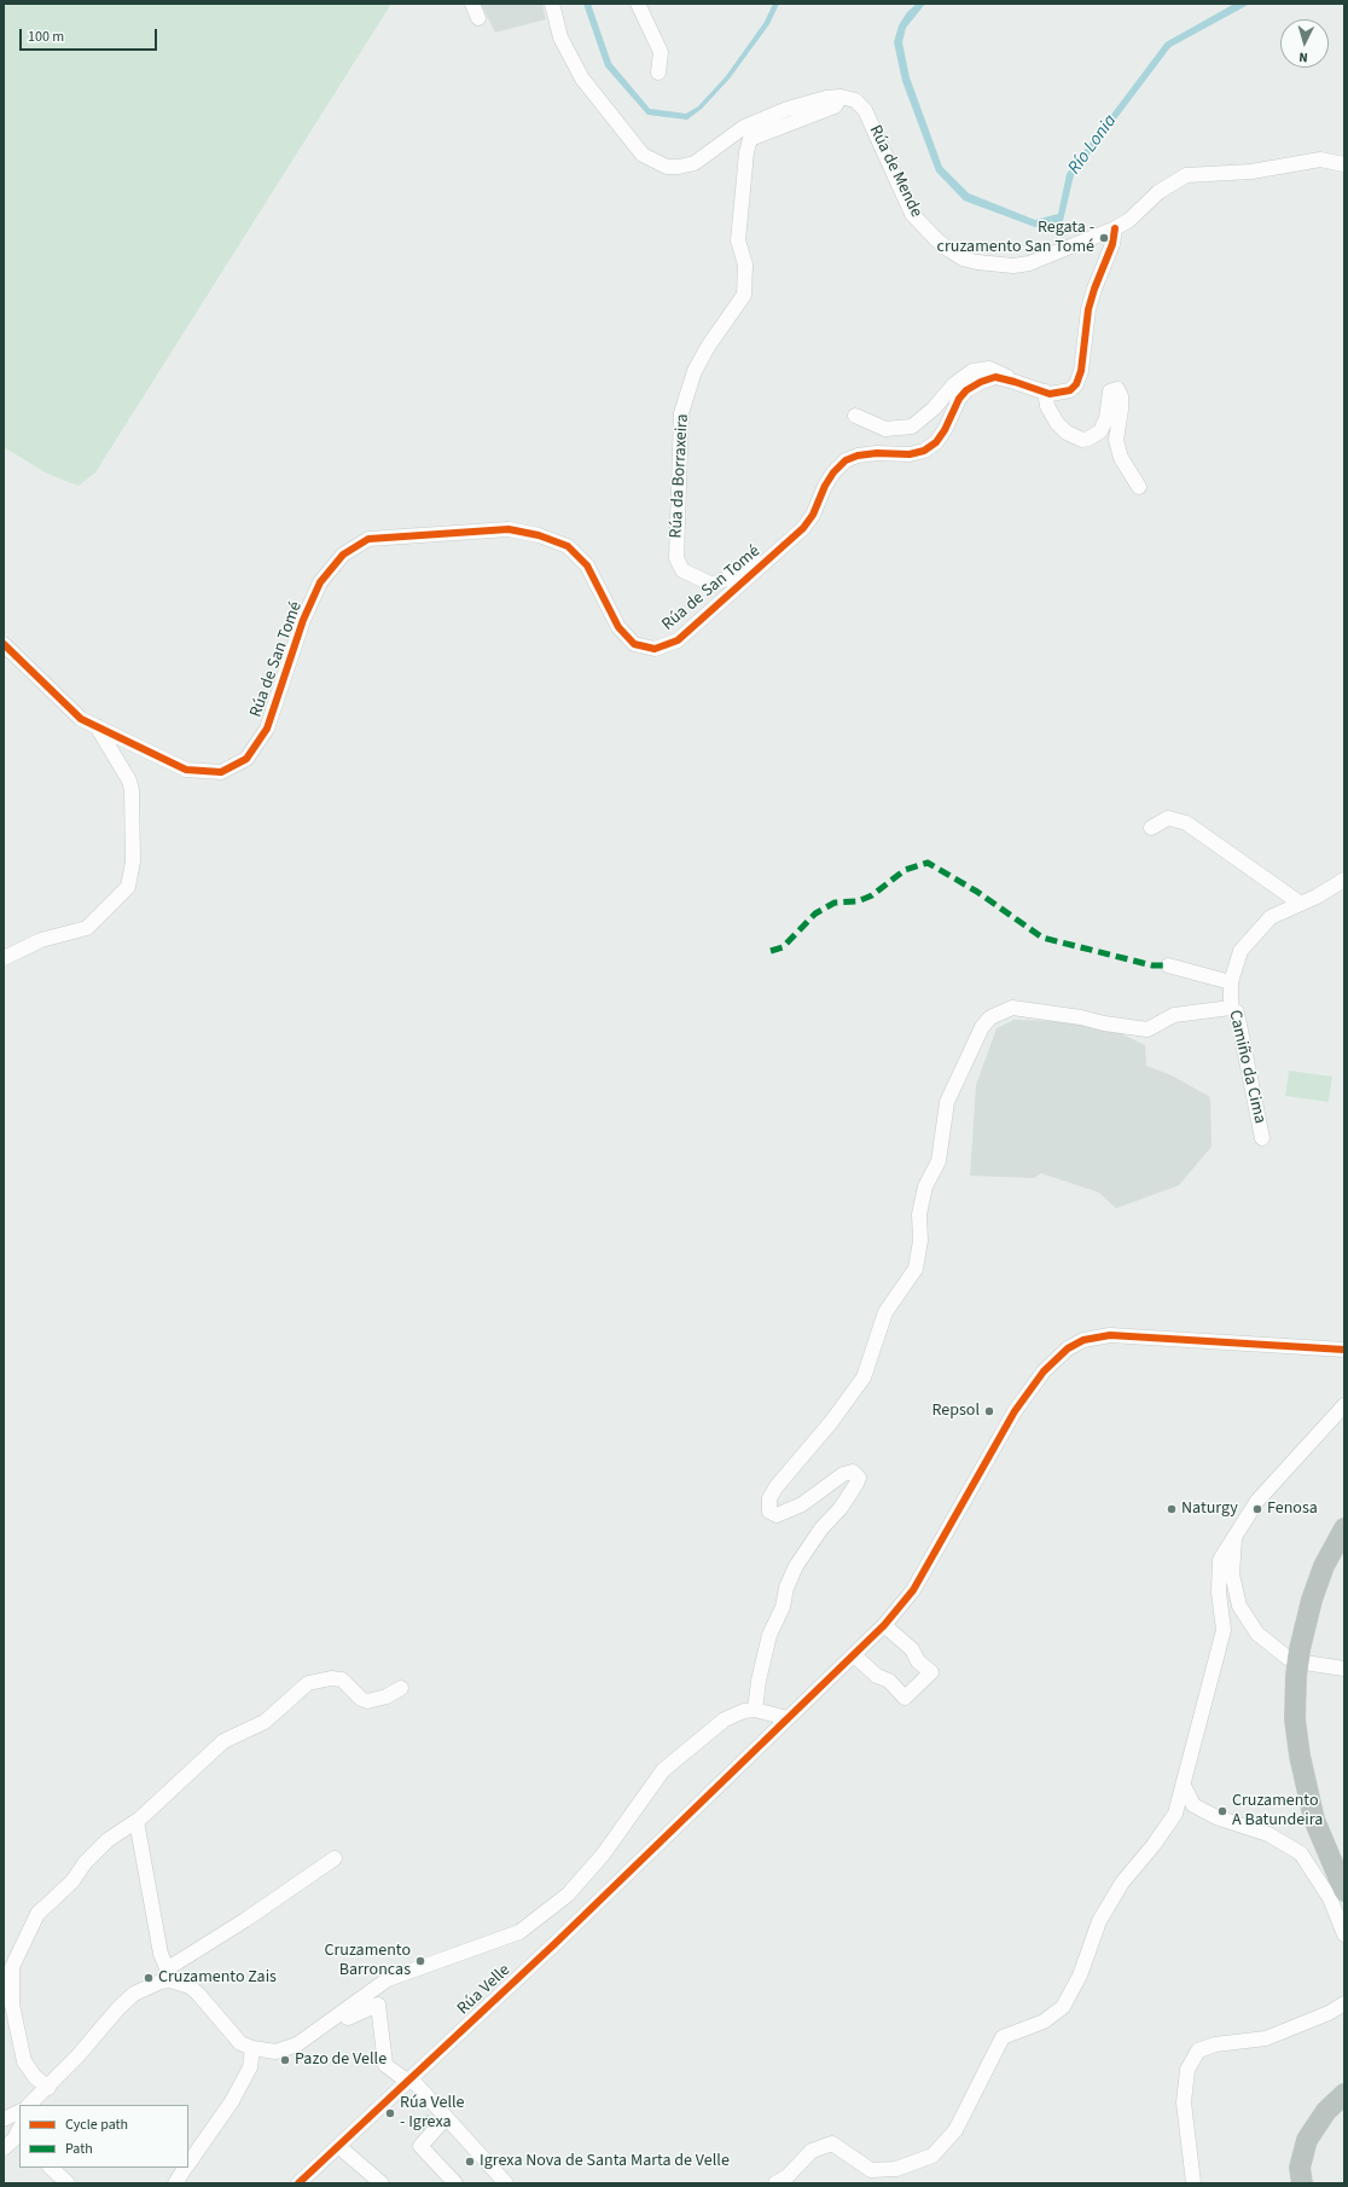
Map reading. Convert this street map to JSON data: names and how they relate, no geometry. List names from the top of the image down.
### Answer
{
  "streets": {
    "street": [
      "Rúa de Mende",
      "Rúa da Borraxeira",
      "Rúa de San Tomé",
      "Camiño da Cima",
      "Rúa Velle"
    ]
  },
  "crossings": [
    ["Rúa de Mende", "Rúa da Borraxeira"],
    ["Rúa de Mende", "Rúa de San Tomé"],
    ["Rúa da Borraxeira", "Rúa de San Tomé"]
  ],
  "water": ["Río Lonia"],
  "places": [
    "Regata - cruzamento San Tomé",
    "Repsol",
    "Naturgy",
    "Fenosa",
    "Cruzamento A Batundeira",
    "Cruzamento Barroncas",
    "Cruzamento Zais",
    "Pazo de Velle",
    "Rúa Velle - Igrexa",
    "Igrexa Nova de Santa Marta de Velle"
  ],
  "legend": ["Cycle path", "Path"],
  "scale_bar": "100 m",
  "north": "bottom"
}
